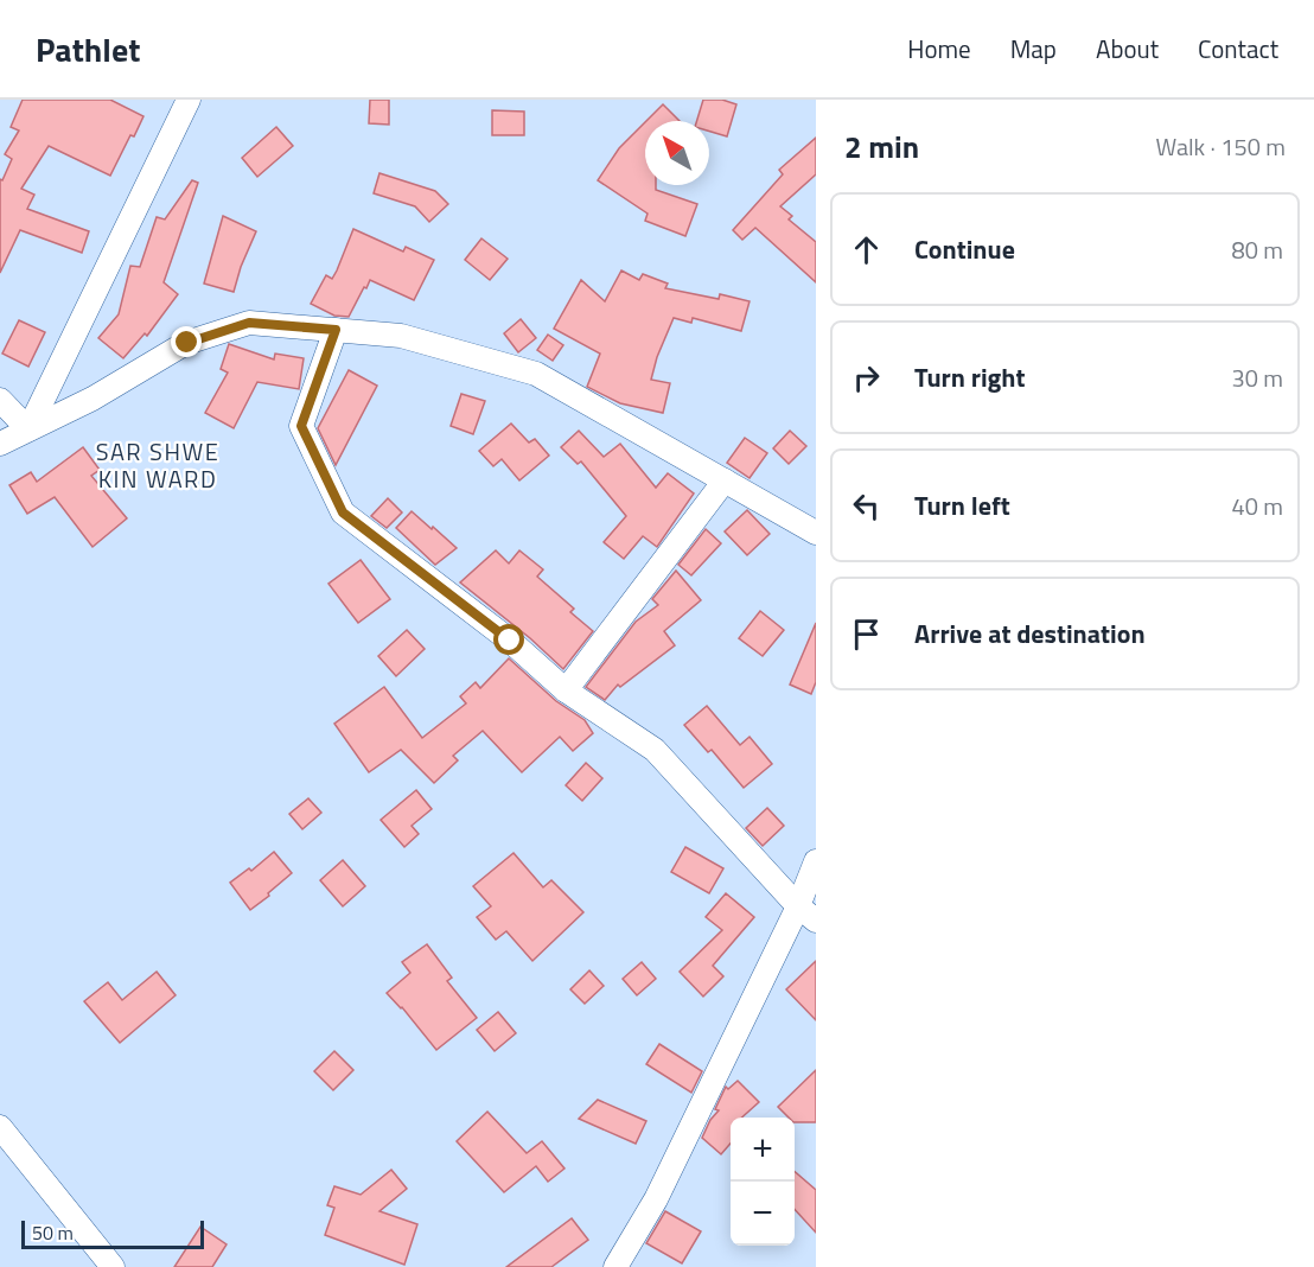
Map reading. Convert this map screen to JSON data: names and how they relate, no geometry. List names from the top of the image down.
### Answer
{
  "districts": ["SAR SHWE KIN WARD"],
  "scale_bar": "50 m",
  "north": "top left",
  "page": {
    "header": "Pathlet",
    "nav": [
      "Home",
      "Map",
      "About",
      "Contact"
    ],
    "heading": ["2 min", "Walk · 150 m"],
    "list": [
      ["Continue", "80 m"],
      ["Turn right", "30 m"],
      ["Turn left", "40 m"],
      "Arrive at destination"
    ],
    "map_buttons": ["+", "−"],
    "scale": "50 m"
  }
}
